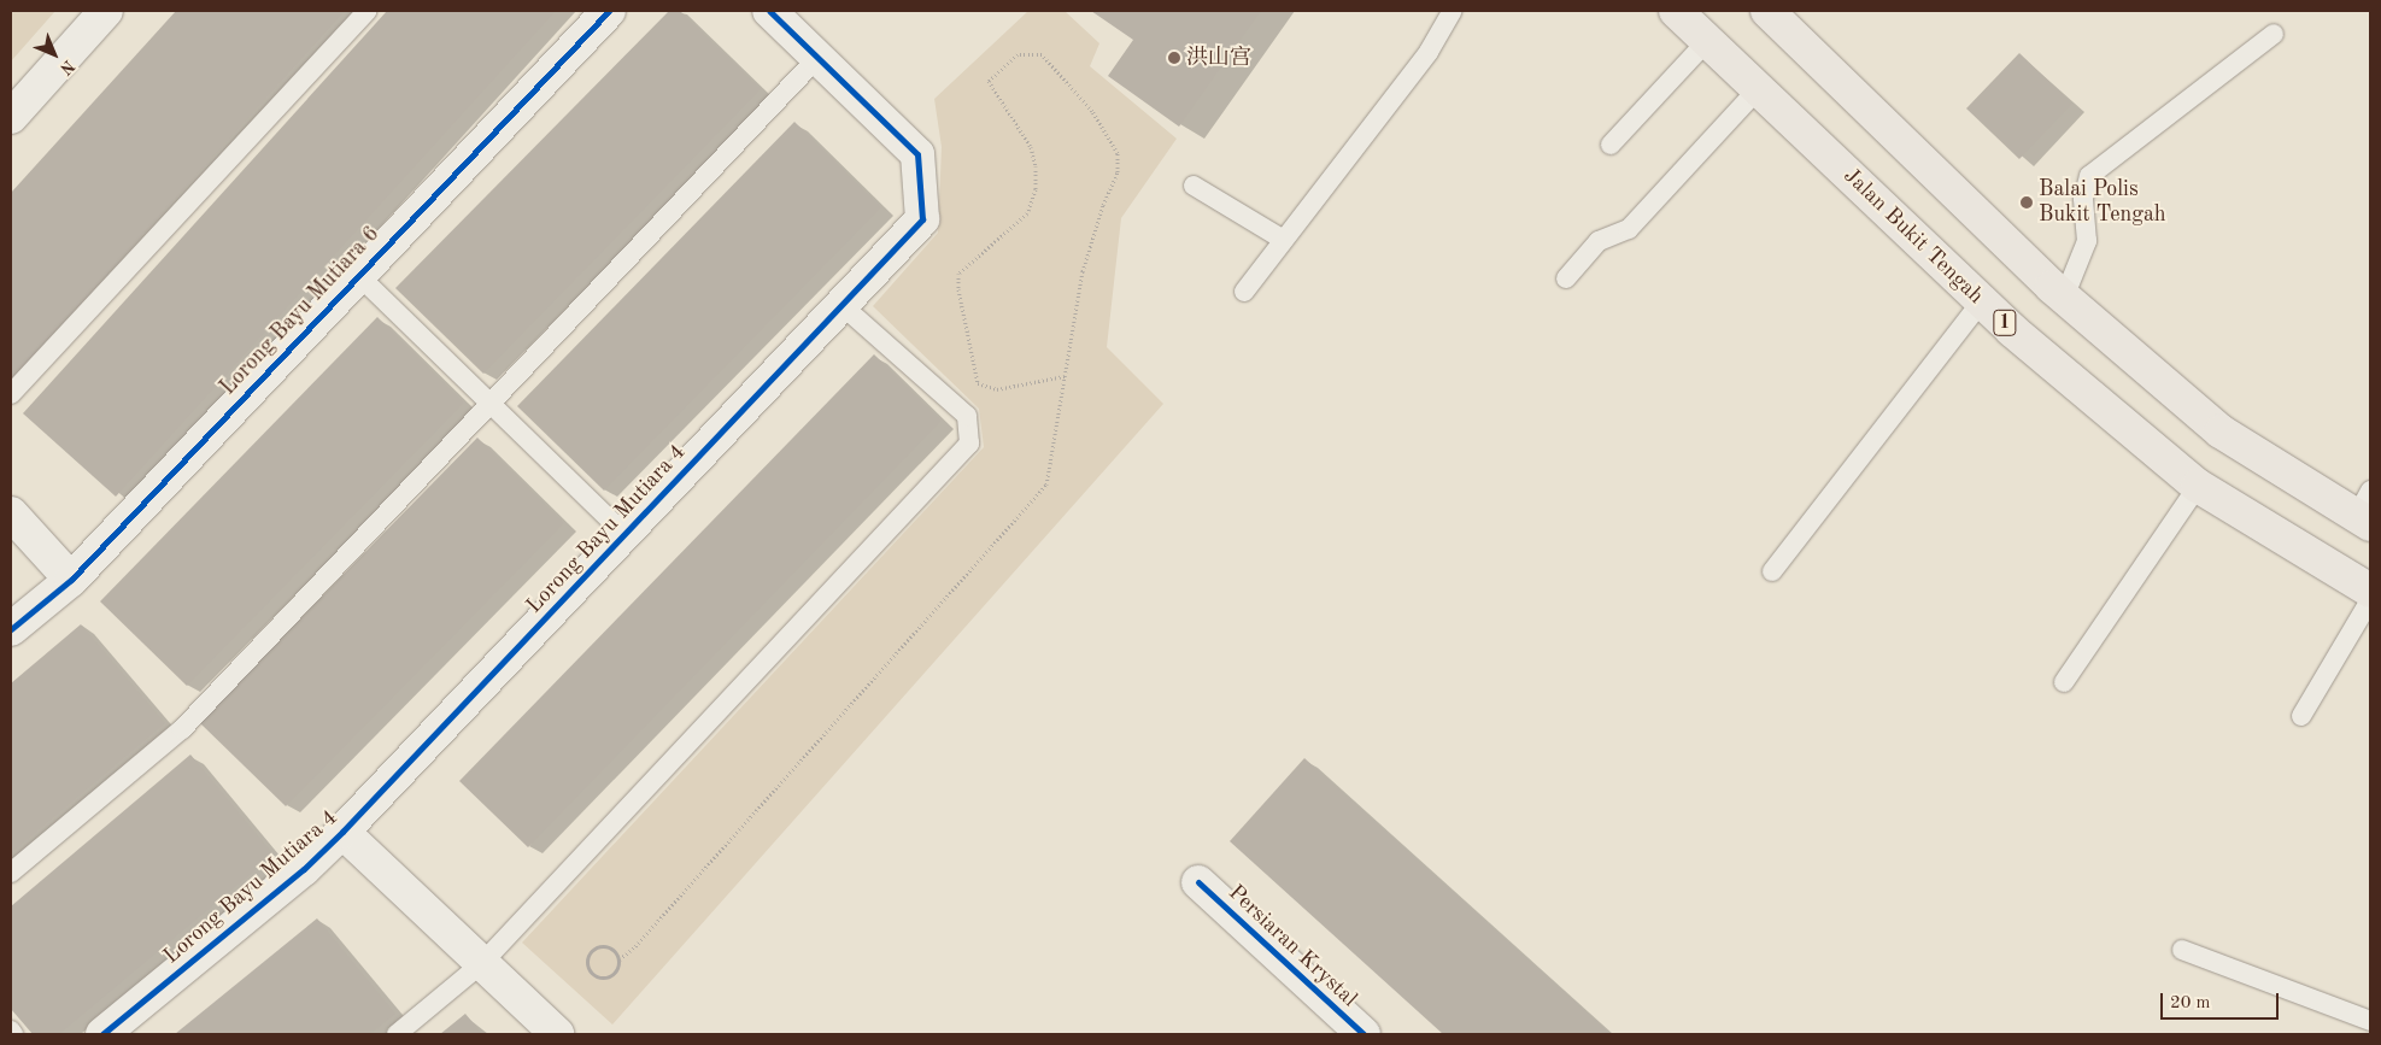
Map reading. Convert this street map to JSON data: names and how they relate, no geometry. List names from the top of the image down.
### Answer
{
  "streets": {
    "highway": ["Jalan Bukit Tengah", "1"],
    "street": ["Lorong Bayu Mutiara 6", "Lorong Bayu Mutiara 4", "Persiaran Krystal"]
  },
  "places": ["洪山宫", "Balai Polis Bukit Tengah"],
  "scale_bar": "20 m",
  "north": "bottom right"
}
